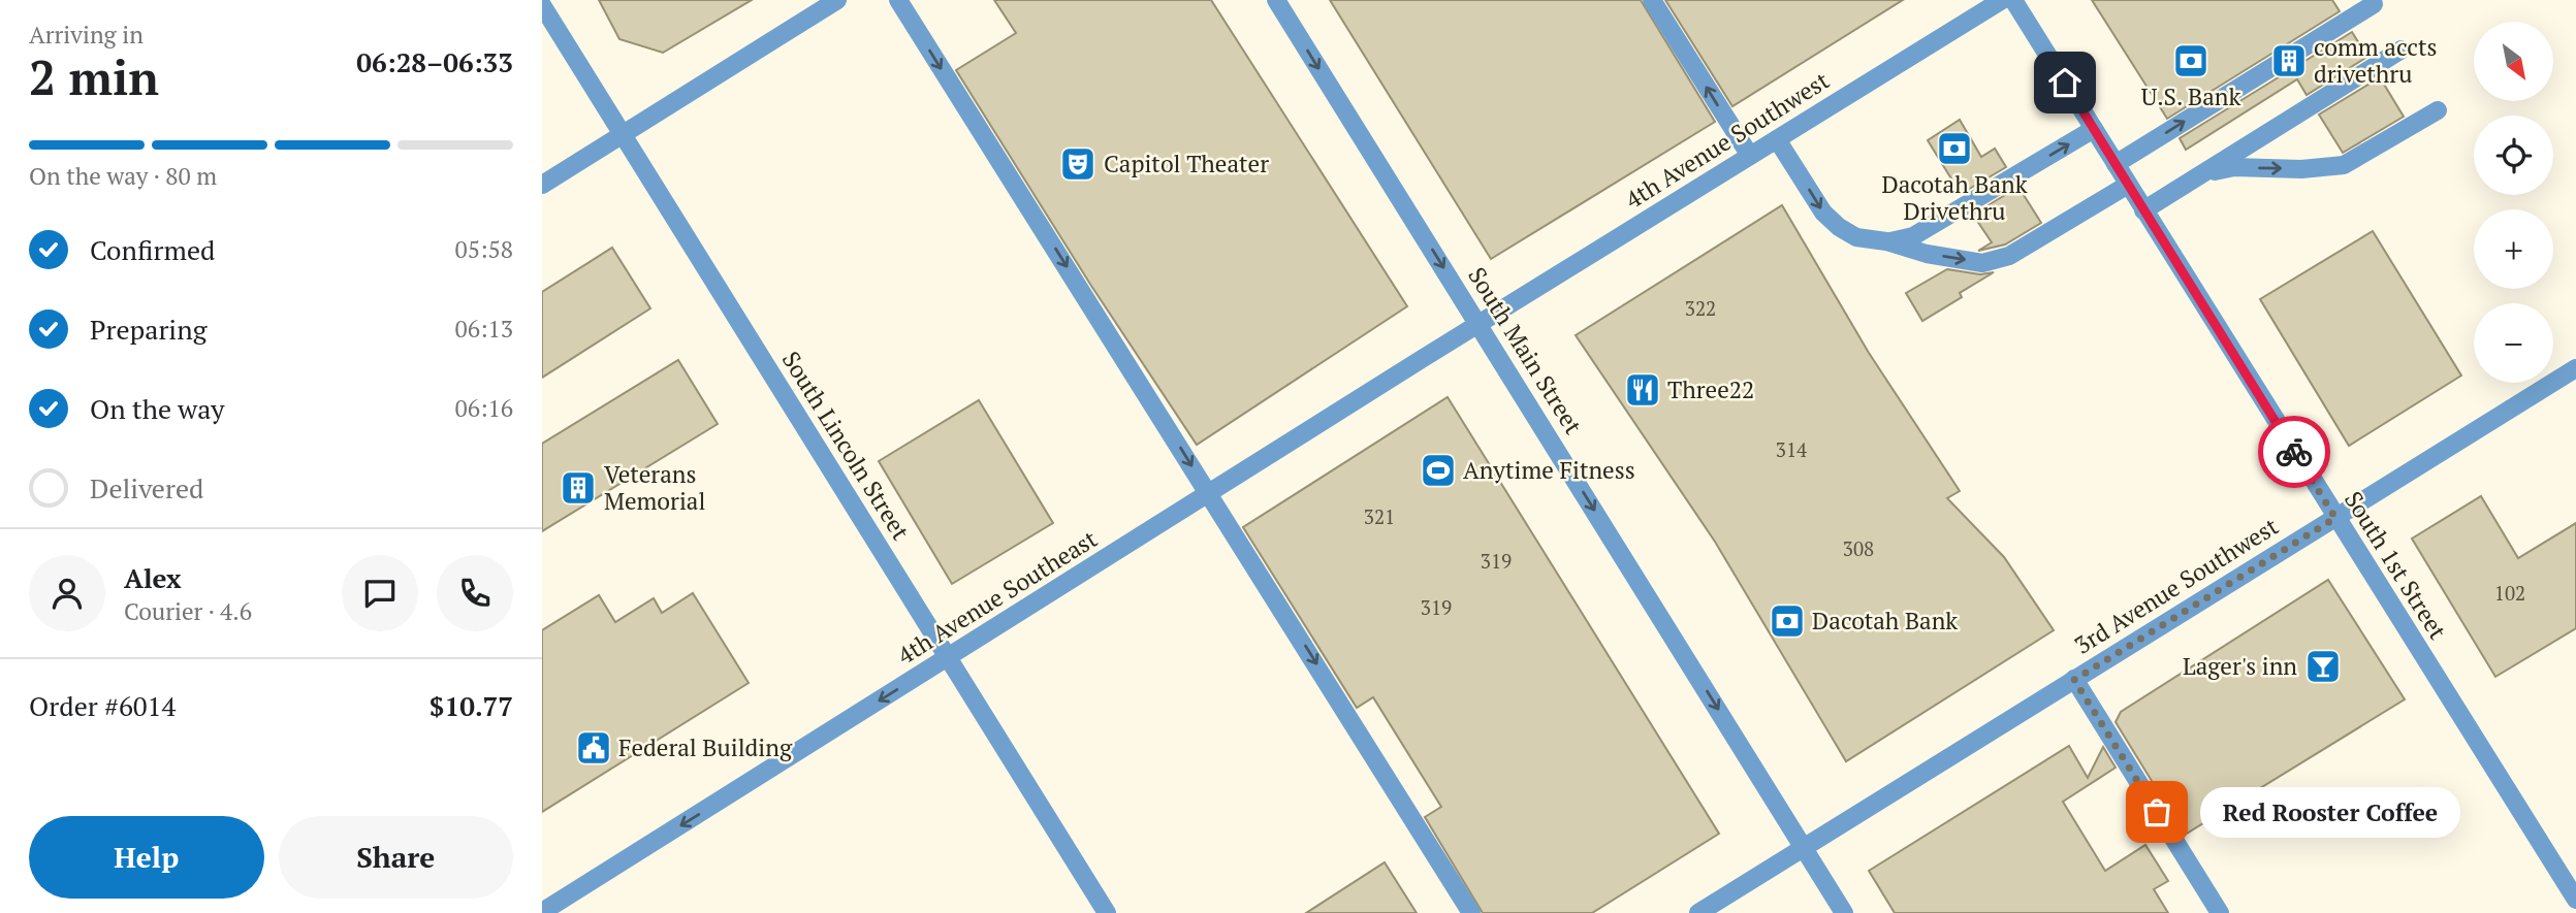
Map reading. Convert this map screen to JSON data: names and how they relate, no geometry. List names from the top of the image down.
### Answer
{
  "streets": {
    "street": [
      "4th Avenue Southwest",
      "South Main Street",
      "South Lincoln Street",
      "South 1st Street",
      "3rd Avenue Southwest",
      "4th Avenue Southeast"
    ]
  },
  "crossings": [
    ["4th Avenue Southwest", "South Main Street"],
    ["4th Avenue Southwest", "4th Avenue Southeast"],
    ["South Main Street", "3rd Avenue Southwest"],
    ["South Main Street", "4th Avenue Southeast"],
    ["South Lincoln Street", "4th Avenue Southeast"],
    ["South 1st Street", "3rd Avenue Southwest"]
  ],
  "one_way": ["South Main Street", "4th Avenue Southeast"],
  "places": {
    "bank": ["U.S. Bank", "Dacotah Bank Drivethru", "Dacotah Bank"],
    "building": ["comm accts drivethru", "Veterans Memorial"],
    "theatre": ["Capitol Theater"],
    "restaurant": ["Three22"],
    "sports": ["Anytime Fitness"],
    "bar": ["Lager's inn"],
    "public building": ["Federal Building"],
    "other": ["Red Rooster Coffee"]
  },
  "house_numbers": [
    "322",
    "314",
    "321",
    "308",
    "319",
    "102",
    "319"
  ],
  "north": "bottom right",
  "page": {
    "heading": ["2 min", "Arriving in", "06:28–06:33"],
    "panel": [
      "Alex",
      "Courier · 4.6",
      "Order #6014",
      "$10.77"
    ],
    "map_buttons": ["+", "−"],
    "bar": "On the way · 80 m",
    "list": [
      ["Confirmed", "05:58"],
      ["Preparing", "06:13"],
      ["On the way", "06:16"],
      "Delivered"
    ],
    "bubble": "Red Rooster Coffee",
    "buttons": ["Help", "Share"]
  }
}
